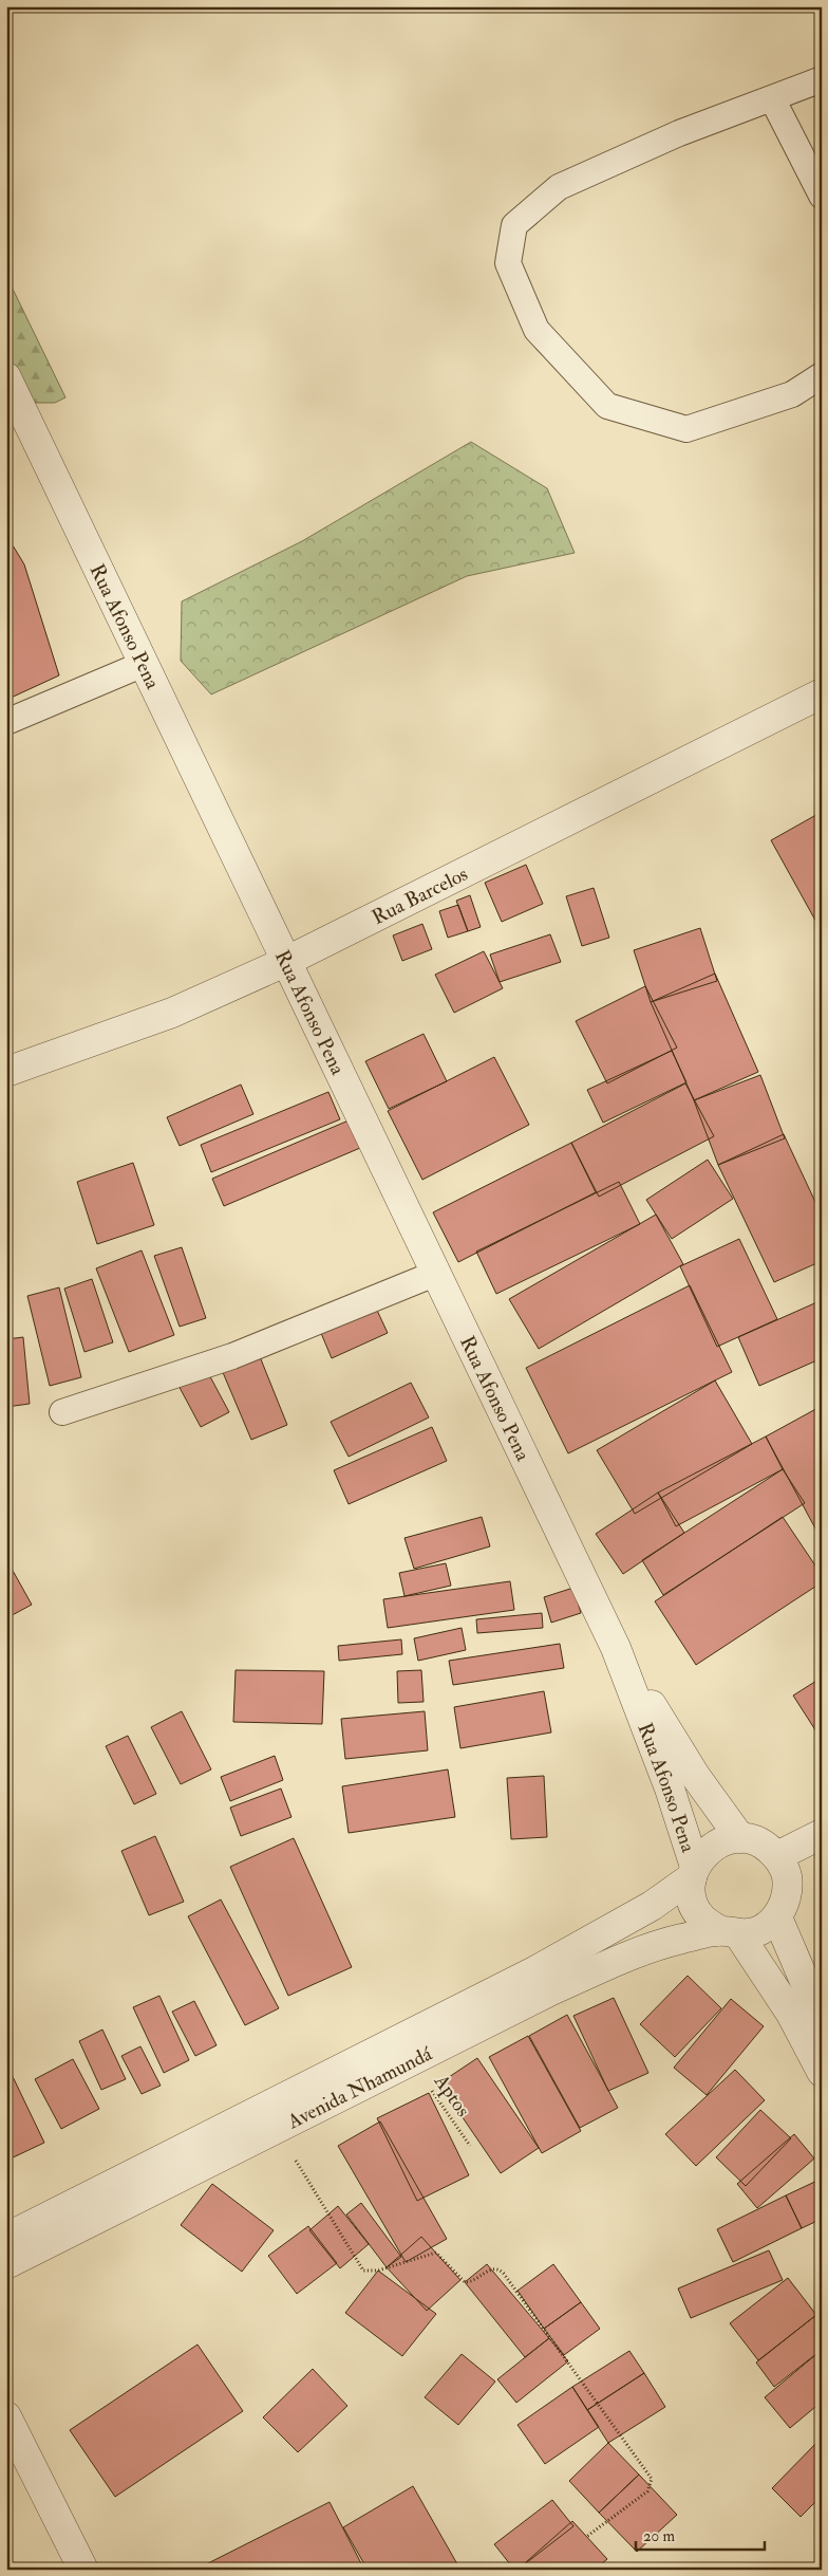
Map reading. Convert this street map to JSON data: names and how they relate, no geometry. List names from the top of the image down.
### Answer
{
  "streets": {
    "street": ["Rua Afonso Pena", "Rua Barcelos", "Avenida Nhamundá"],
    "path": ["Aptos"]
  },
  "crossings": [
    ["Rua Afonso Pena", "Rua Barcelos"],
    ["Rua Afonso Pena", "Avenida Nhamundá"],
    ["Avenida Nhamundá", "Aptos"]
  ],
  "scale_bar": "20 m"
}
